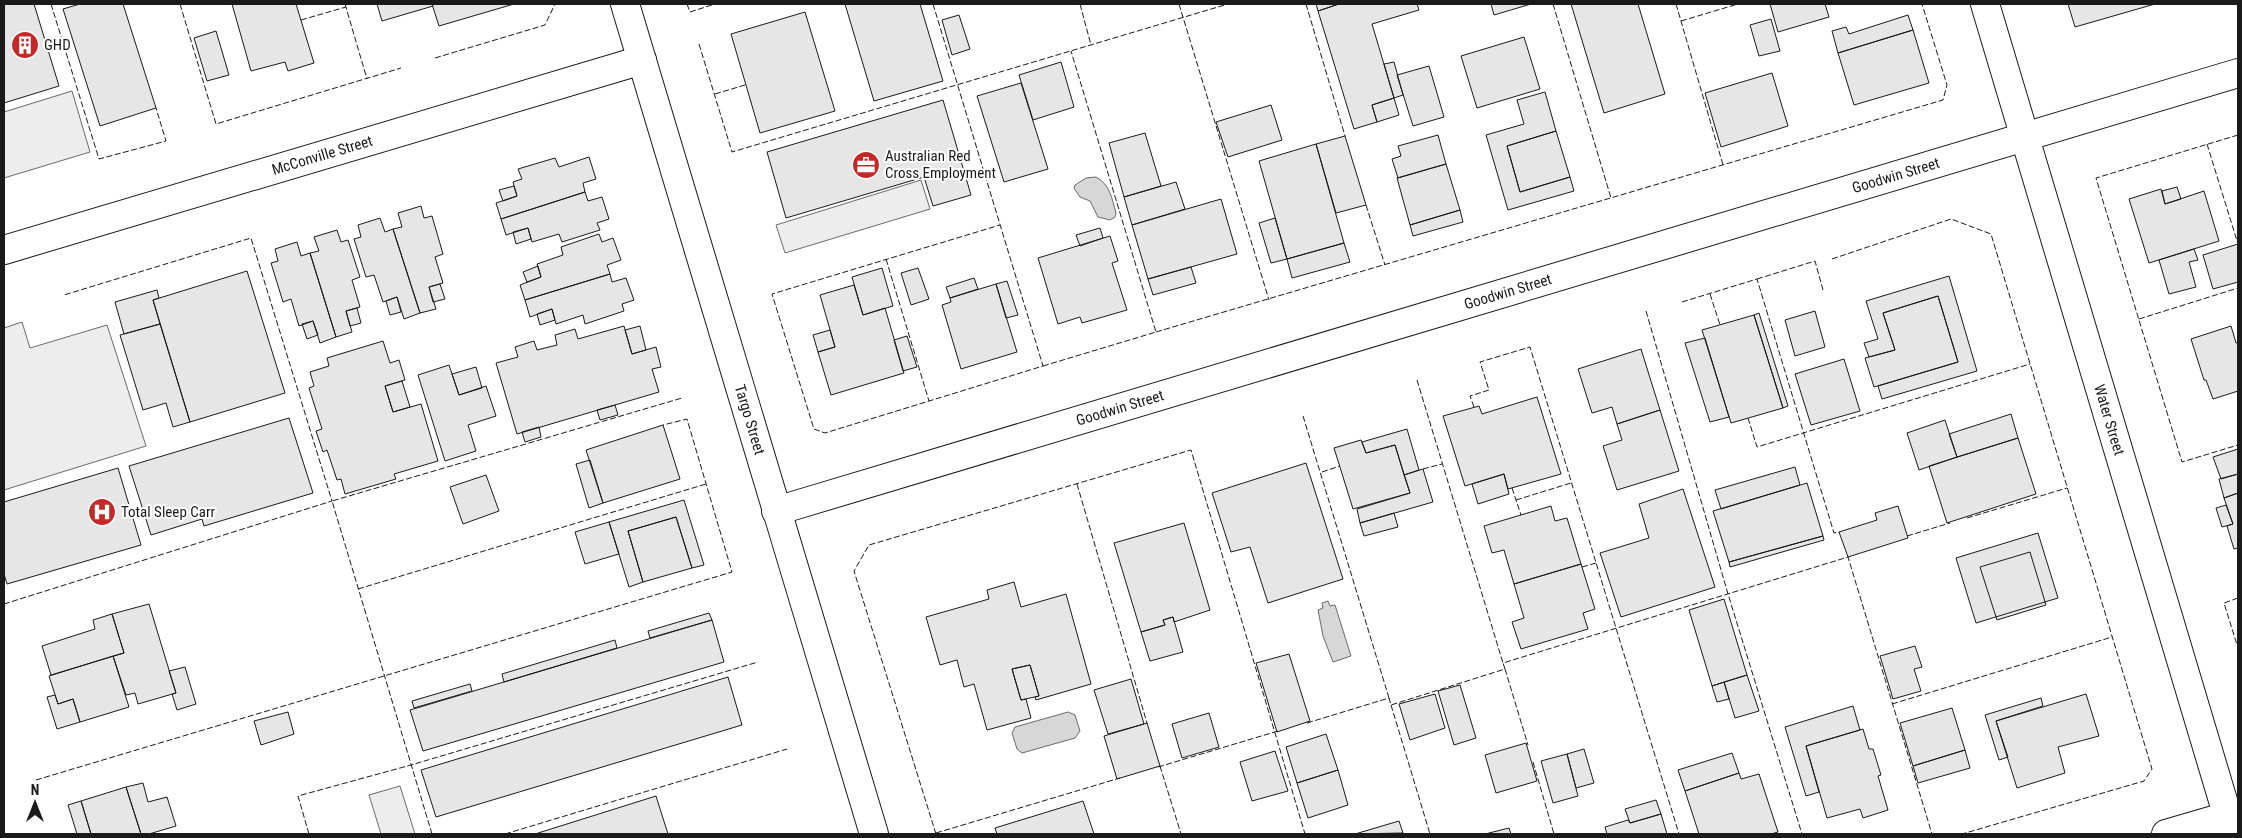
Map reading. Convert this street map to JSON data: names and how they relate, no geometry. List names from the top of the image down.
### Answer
{
  "streets": {
    "street": [
      "McConville Street",
      "Goodwin Street",
      "Targo Street",
      "Water Street"
    ]
  },
  "crossings": [
    ["McConville Street", "Targo Street"],
    ["Goodwin Street", "Targo Street"],
    ["Goodwin Street", "Water Street"]
  ],
  "places": {
    "building": ["GHD"],
    "office": ["Australian Red Cross Employment"],
    "hospital": ["Total Sleep Carr"]
  },
  "north": "top"
}
